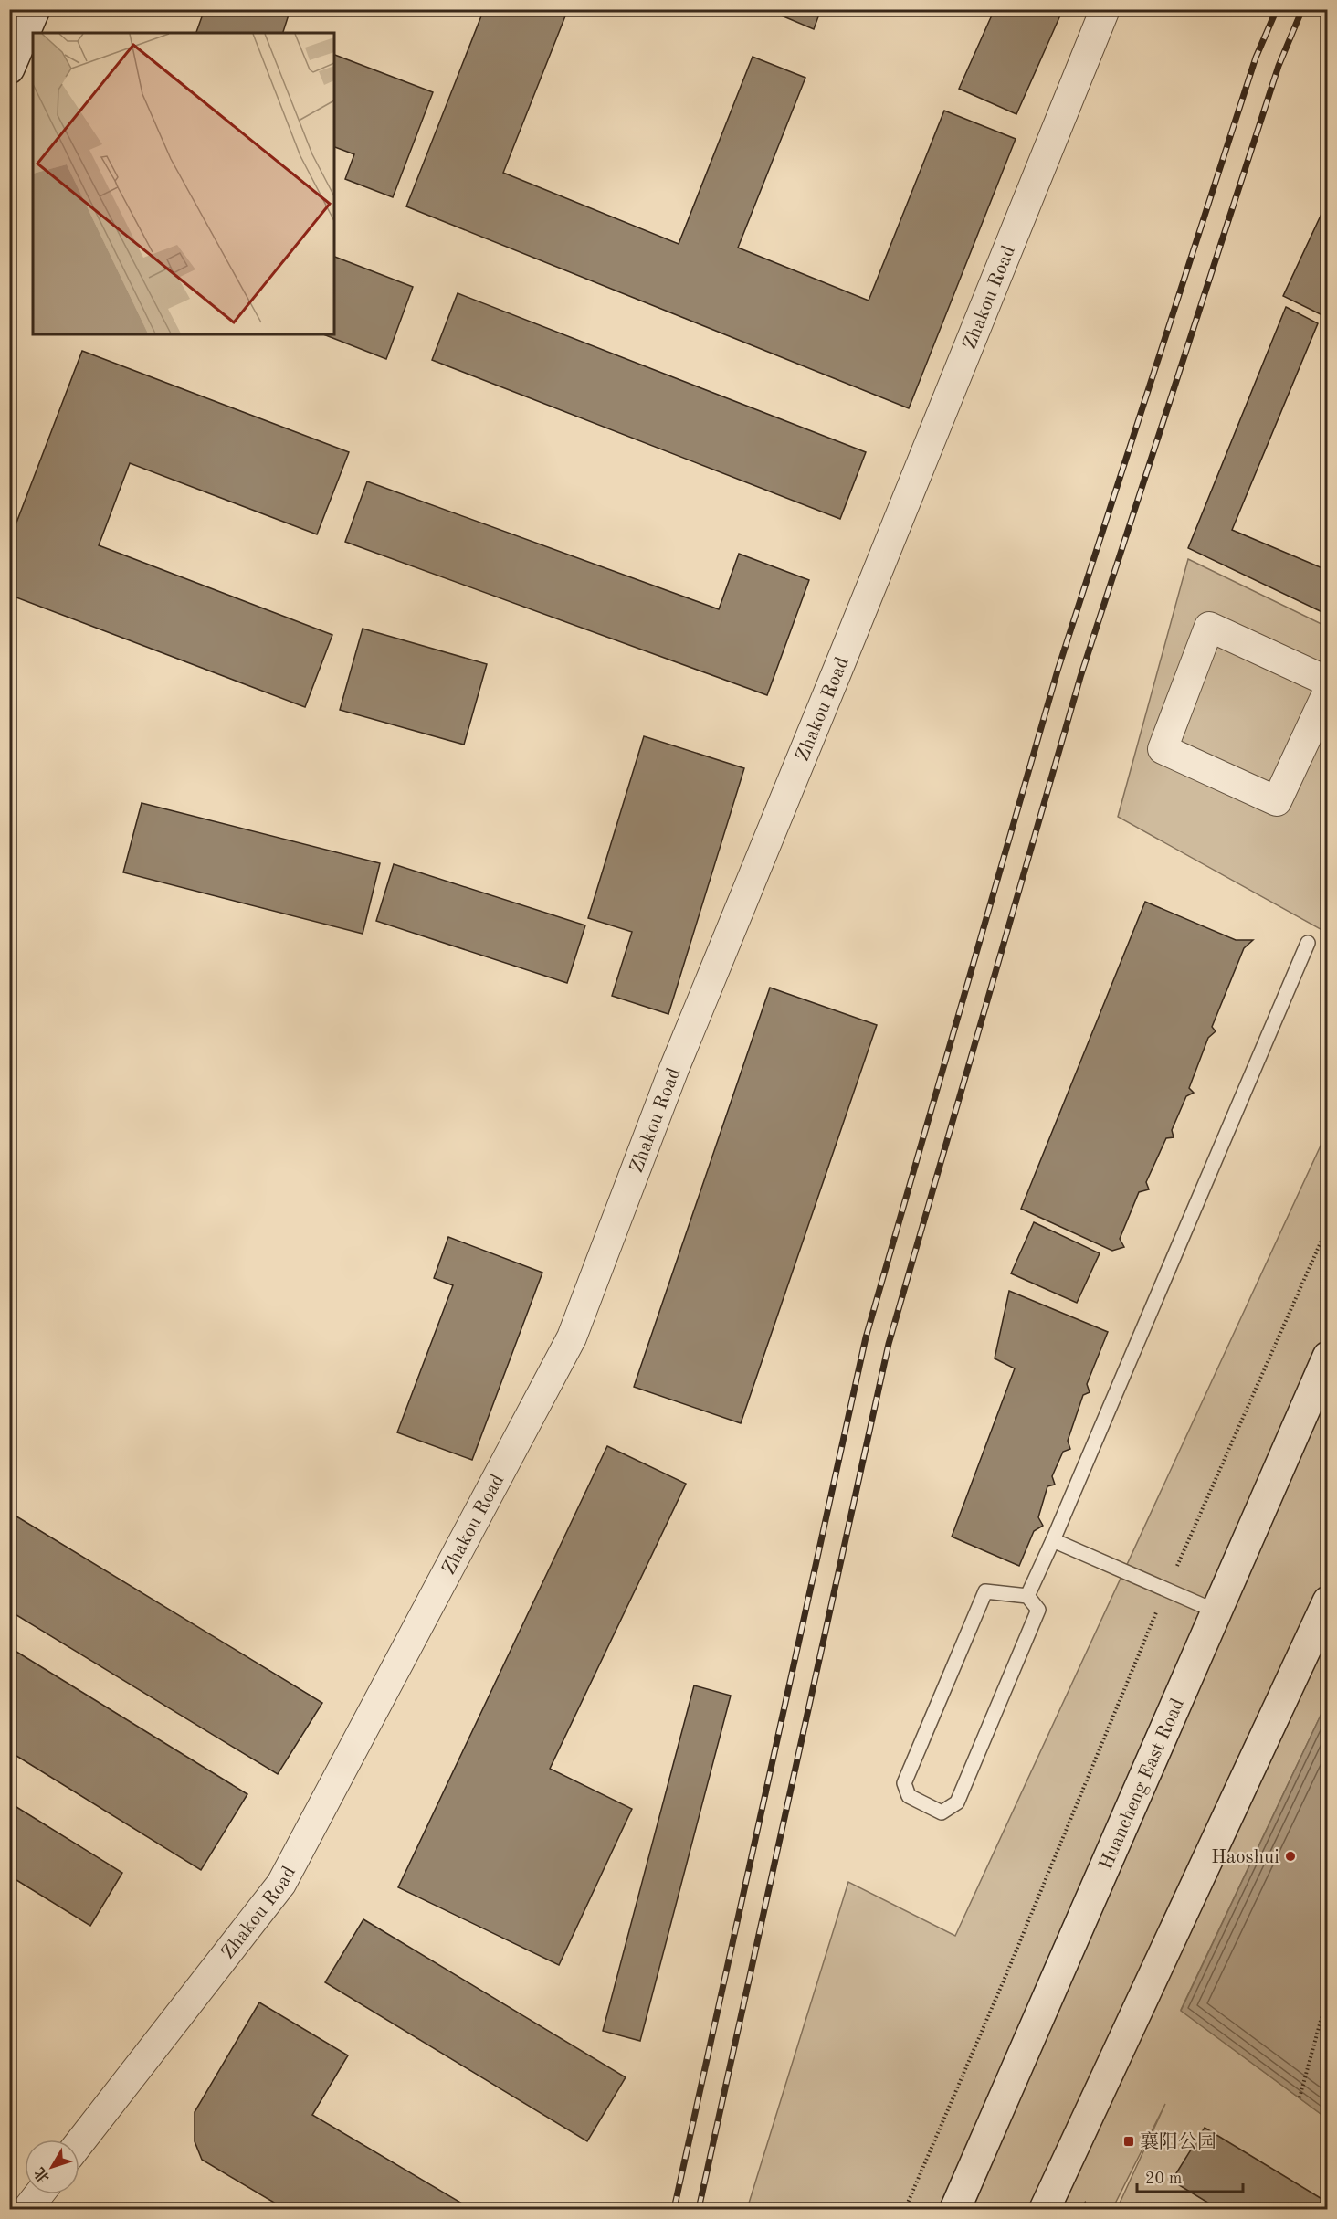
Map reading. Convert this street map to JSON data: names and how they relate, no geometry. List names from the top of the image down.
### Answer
{
  "streets": {
    "main road": ["Huancheng East Road"],
    "street": ["Zhakou Road"]
  },
  "places": {
    "other": ["Haoshui"],
    "transit": ["襄阳公园"]
  },
  "scale_bar": "20 m",
  "north": "bottom left"
}
